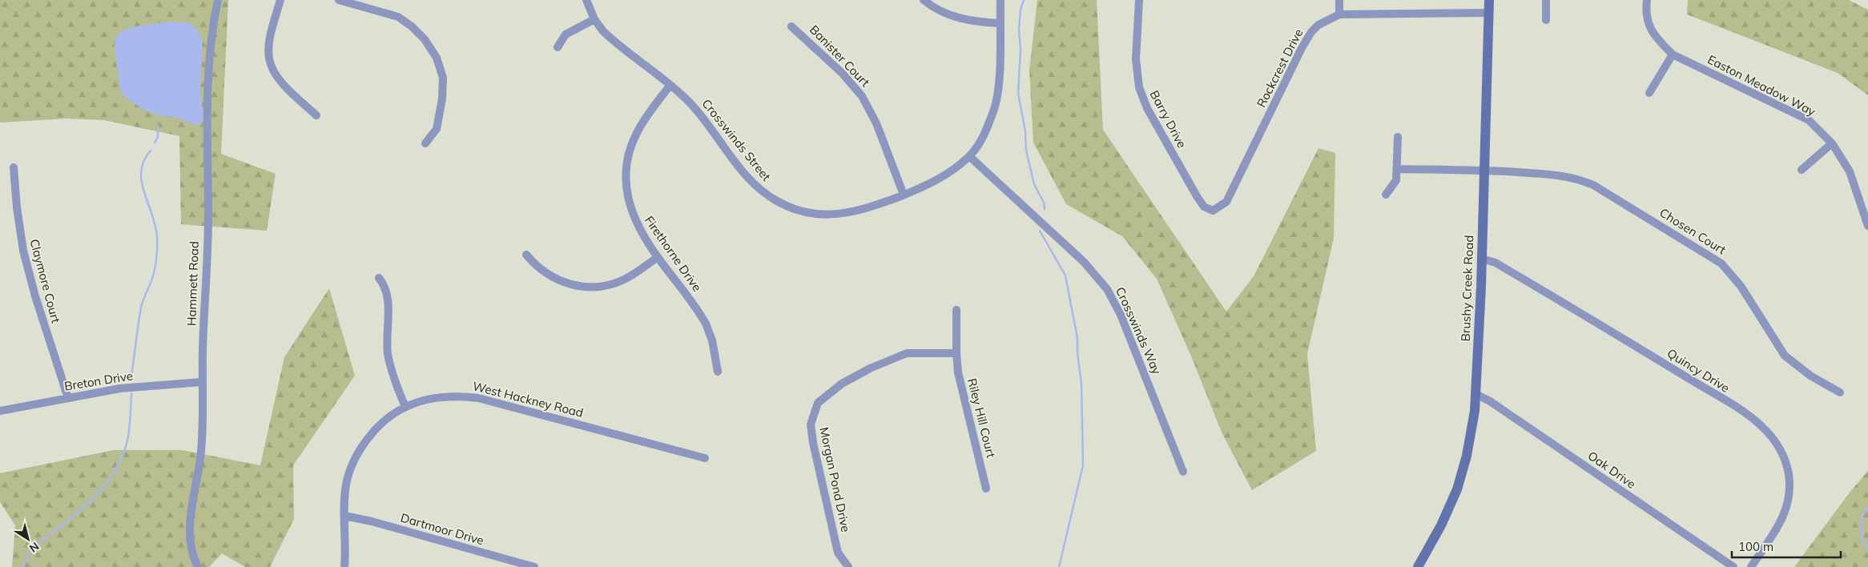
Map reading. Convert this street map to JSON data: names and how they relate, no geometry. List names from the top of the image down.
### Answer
{
  "streets": {
    "main road": ["Brushy Creek Road"],
    "street": [
      "Banister Court",
      "Rockcrest Drive",
      "Easton Meadow Way",
      "Barry Drive",
      "Crosswinds Street",
      "Chosen Court",
      "Firethorne Drive",
      "Claymore Court",
      "Hammett Road",
      "Crosswinds Way",
      "Quincy Drive",
      "Breton Drive",
      "West Hackney Road",
      "Riley Hill Court",
      "Oak Drive",
      "Morgan Pond Drive",
      "Dartmoor Drive"
    ]
  },
  "crossings": [
    ["Banister Court", "Crosswinds Street"],
    ["Rockcrest Drive", "Barry Drive"],
    ["Rockcrest Drive", "Brushy Creek Road"],
    ["Crosswinds Street", "Firethorne Drive"],
    ["Crosswinds Street", "Crosswinds Way"],
    ["Chosen Court", "Brushy Creek Road"],
    ["Claymore Court", "Breton Drive"],
    ["Hammett Road", "Breton Drive"],
    ["Brushy Creek Road", "Quincy Drive"],
    ["Brushy Creek Road", "Oak Drive"],
    ["West Hackney Road", "Dartmoor Drive"],
    ["Riley Hill Court", "Morgan Pond Drive"]
  ],
  "scale_bar": "100 m",
  "north": "bottom right"
}
